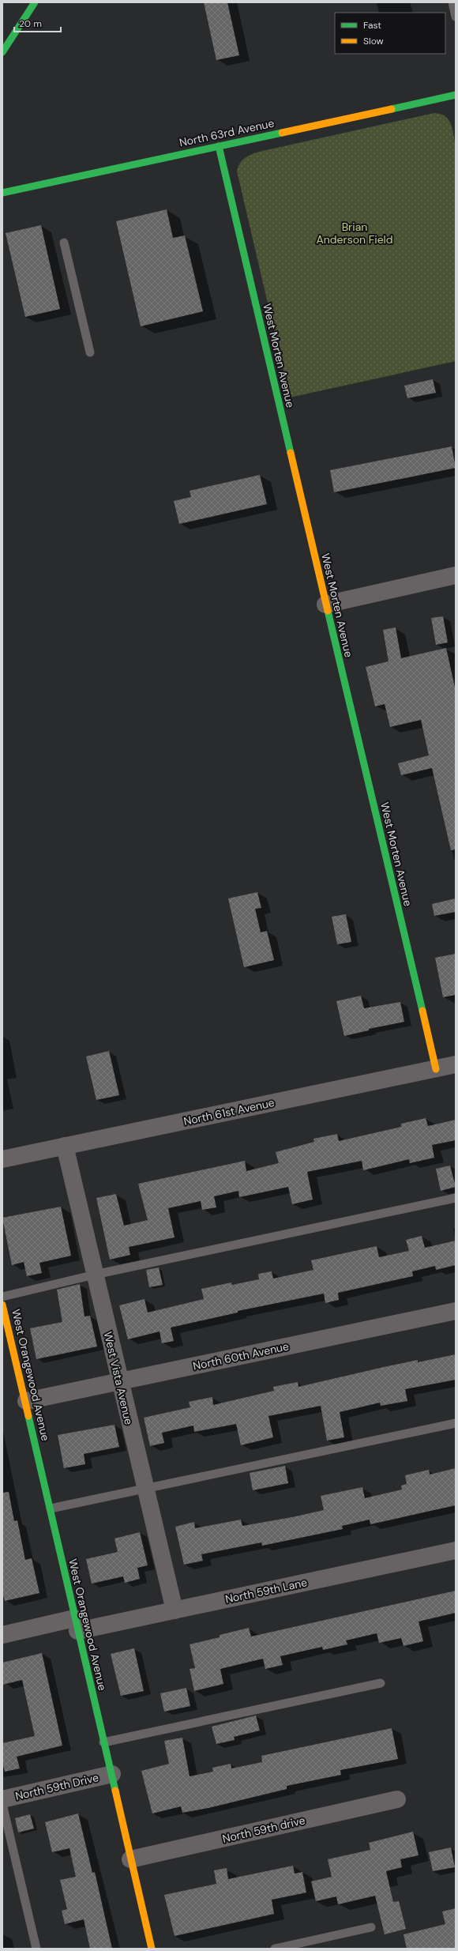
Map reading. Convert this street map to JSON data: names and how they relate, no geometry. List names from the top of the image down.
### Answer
{
  "streets": {
    "main road": ["North 63rd Avenue", "West Morten Avenue", "West Orangewood Avenue"],
    "street": [
      "North 61st Avenue",
      "North 60th Avenue",
      "West Vista Avenue",
      "North 59th Lane",
      "North 59th Drive",
      "North 59th drive"
    ]
  },
  "crossings": [
    ["North 63rd Avenue", "West Morten Avenue"],
    ["West Morten Avenue", "North 61st Avenue"],
    ["North 61st Avenue", "West Vista Avenue"],
    ["North 60th Avenue", "West Orangewood Avenue"],
    ["North 60th Avenue", "West Vista Avenue"],
    ["West Orangewood Avenue", "North 59th Lane"],
    ["West Orangewood Avenue", "North 59th Drive"],
    ["West Orangewood Avenue", "North 59th drive"],
    ["West Vista Avenue", "North 59th Lane"]
  ],
  "parks": ["Brian Anderson Field"],
  "legend": ["Fast", "Slow"],
  "scale_bar": "20 m"
}
